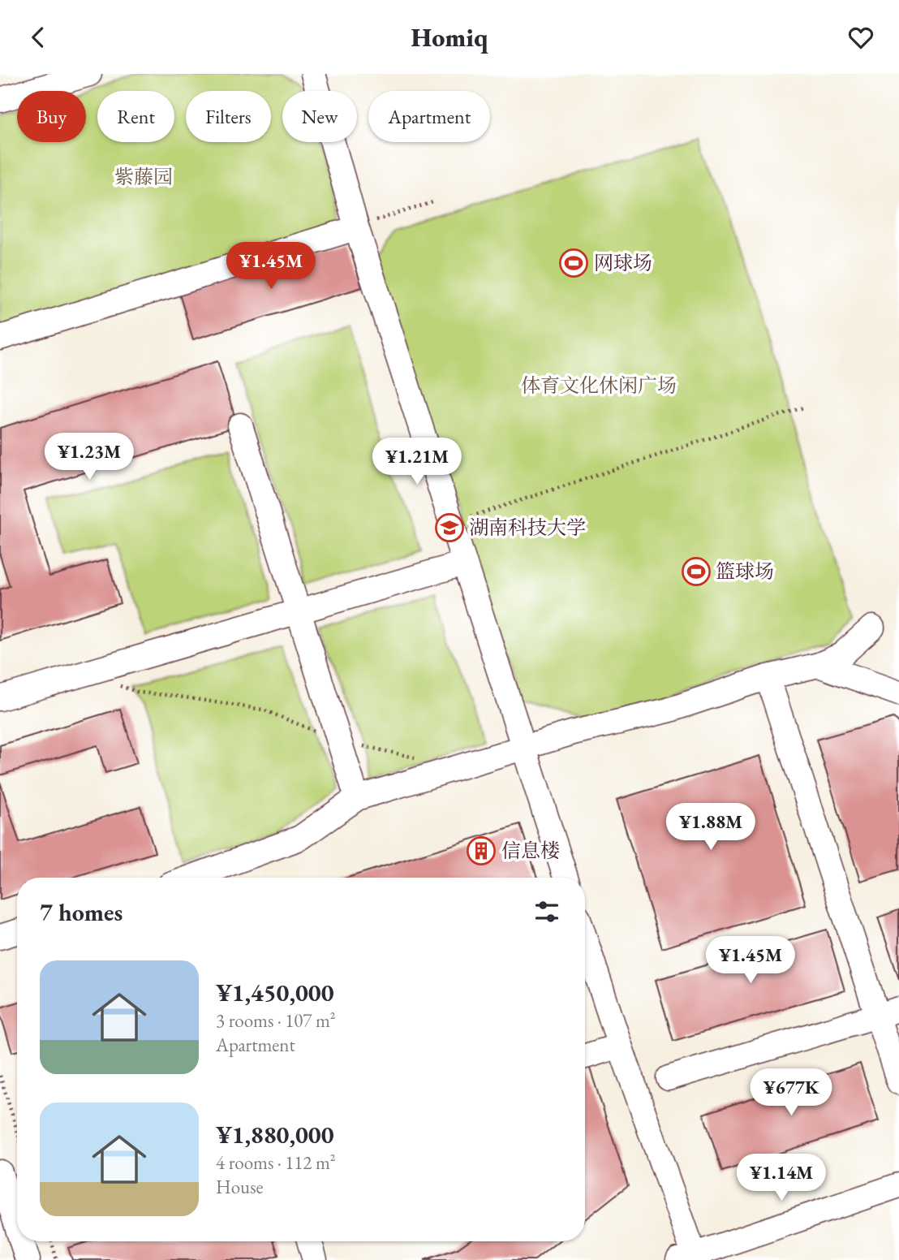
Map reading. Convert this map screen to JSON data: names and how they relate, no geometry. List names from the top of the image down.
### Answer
{
  "parks": ["紫藤园", "体育文化休闲广场"],
  "places": {
    "sports": ["网球场", "篮球场"],
    "school or university": ["湖南科技大学"],
    "building": ["信息楼"]
  },
  "page": {
    "header": "Homiq",
    "chip": [
      "Buy",
      "Rent",
      "Filters",
      "New",
      "Apartment"
    ],
    "price": [
      "¥1.45M",
      "¥1.23M",
      "¥1.21M",
      "¥1.88M",
      "¥1.45M",
      "¥677K",
      "¥1.14M"
    ],
    "heading": "7 homes",
    "list": [
      {
        "name": "¥1,450,000",
        "note": "3 rooms · 107 m² · Apartment"
      },
      {
        "name": "¥1,880,000",
        "note": "4 rooms · 112 m² · House"
      }
    ]
  }
}
